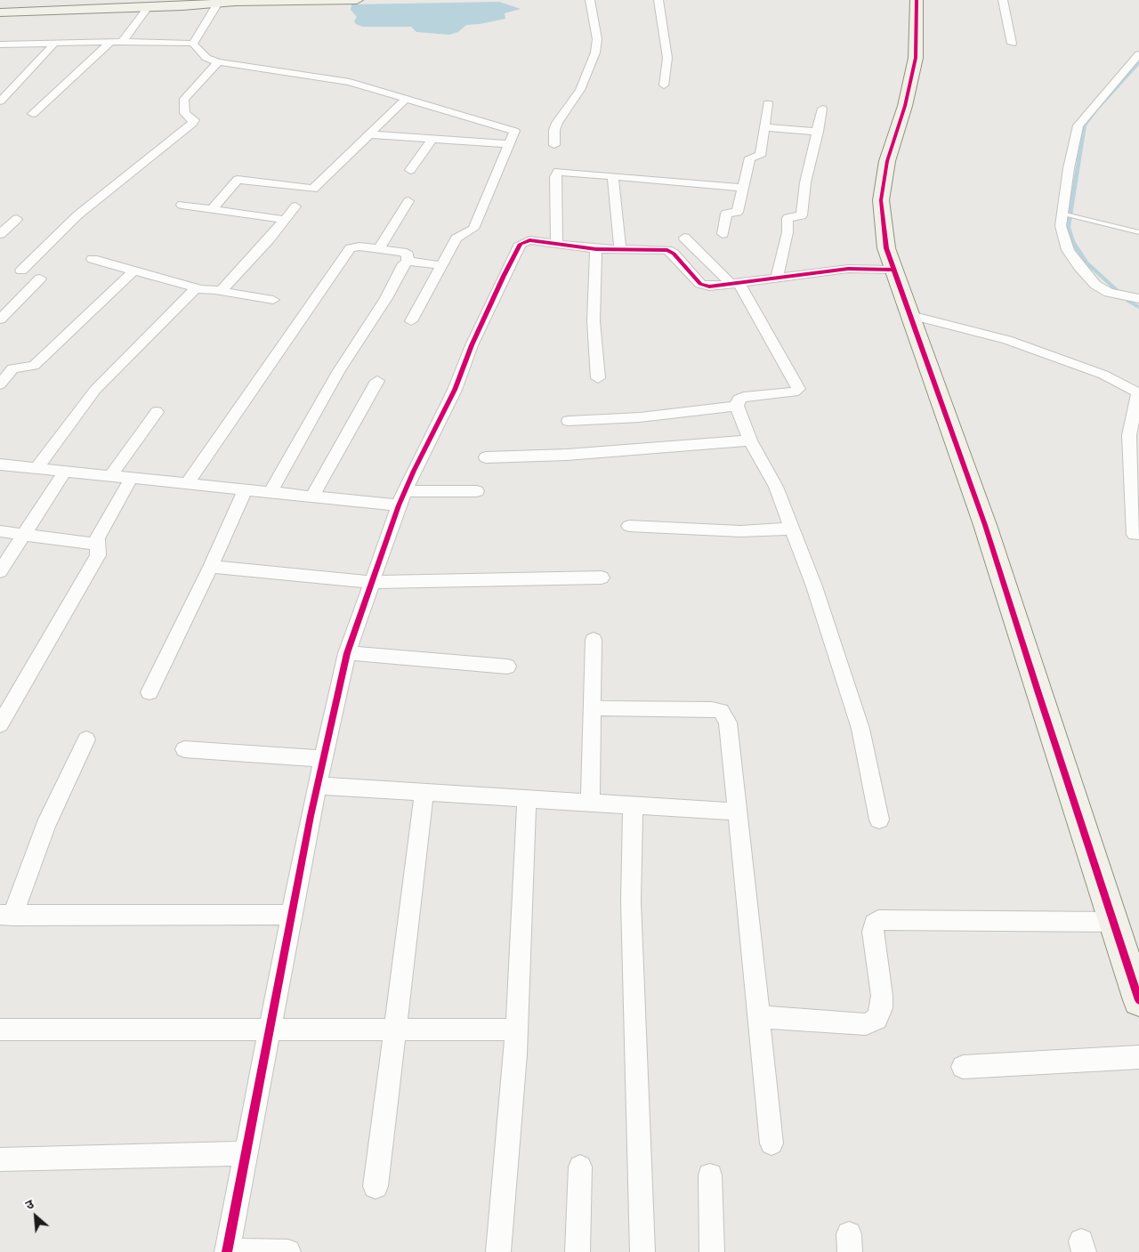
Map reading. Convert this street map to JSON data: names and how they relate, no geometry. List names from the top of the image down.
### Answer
{
  "north": "top left"
}
